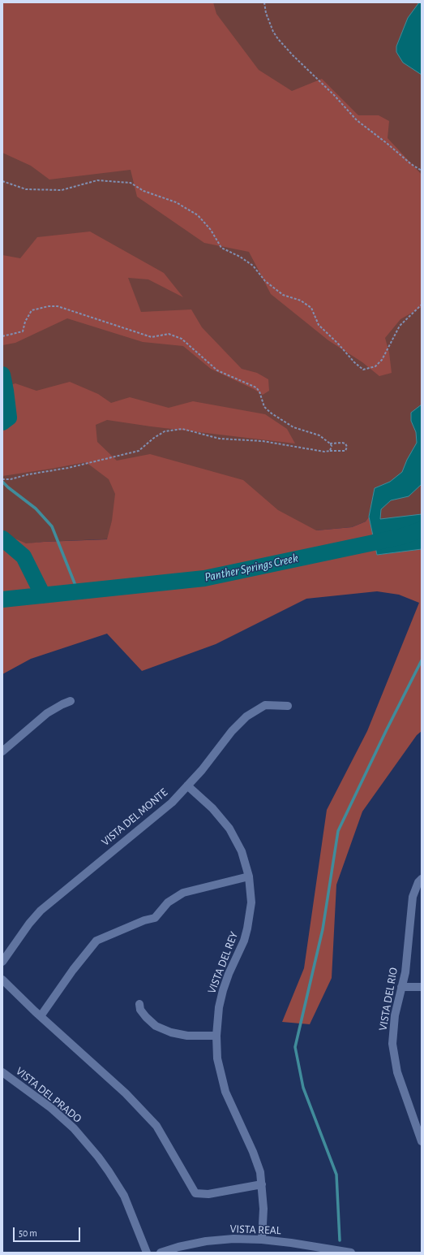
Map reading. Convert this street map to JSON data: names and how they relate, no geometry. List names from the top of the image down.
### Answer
{
  "streets": {
    "street": [
      "VISTA DEL MONTE",
      "VISTA DEL REY",
      "VISTA DEL RIO",
      "VISTA DEL PRADO",
      "VISTA REAL"
    ]
  },
  "crossings": [
    ["VISTA DEL MONTE", "VISTA DEL REY"],
    ["VISTA DEL REY", "VISTA REAL"]
  ],
  "water": ["Panther Springs Creek"],
  "scale_bar": "50 m"
}
